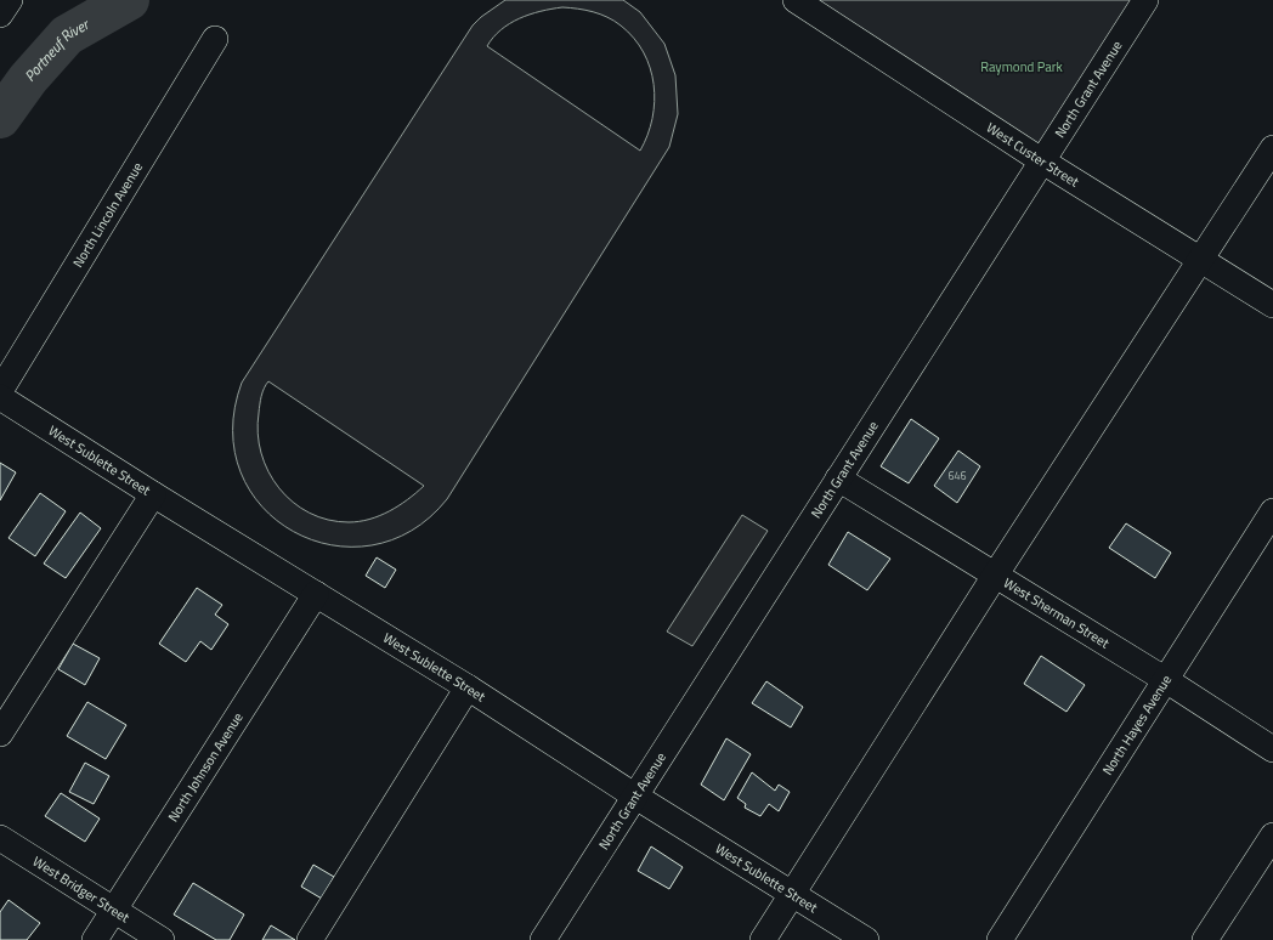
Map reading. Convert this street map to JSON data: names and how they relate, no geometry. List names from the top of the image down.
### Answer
{
  "streets": {
    "street": [
      "North Grant Avenue",
      "West Custer Street",
      "North Lincoln Avenue",
      "West Sublette Street",
      "West Sherman Street",
      "North Hayes Avenue",
      "North Johnson Avenue",
      "West Bridger Street"
    ]
  },
  "crossings": [
    ["North Grant Avenue", "West Custer Street"],
    ["North Grant Avenue", "West Sublette Street"],
    ["North Grant Avenue", "West Sherman Street"],
    ["West Sublette Street", "North Johnson Avenue"],
    ["West Sherman Street", "North Hayes Avenue"],
    ["North Johnson Avenue", "West Bridger Street"]
  ],
  "water": ["Portneuf River"],
  "parks": ["Raymond Park"],
  "house_numbers": ["646"]
}
